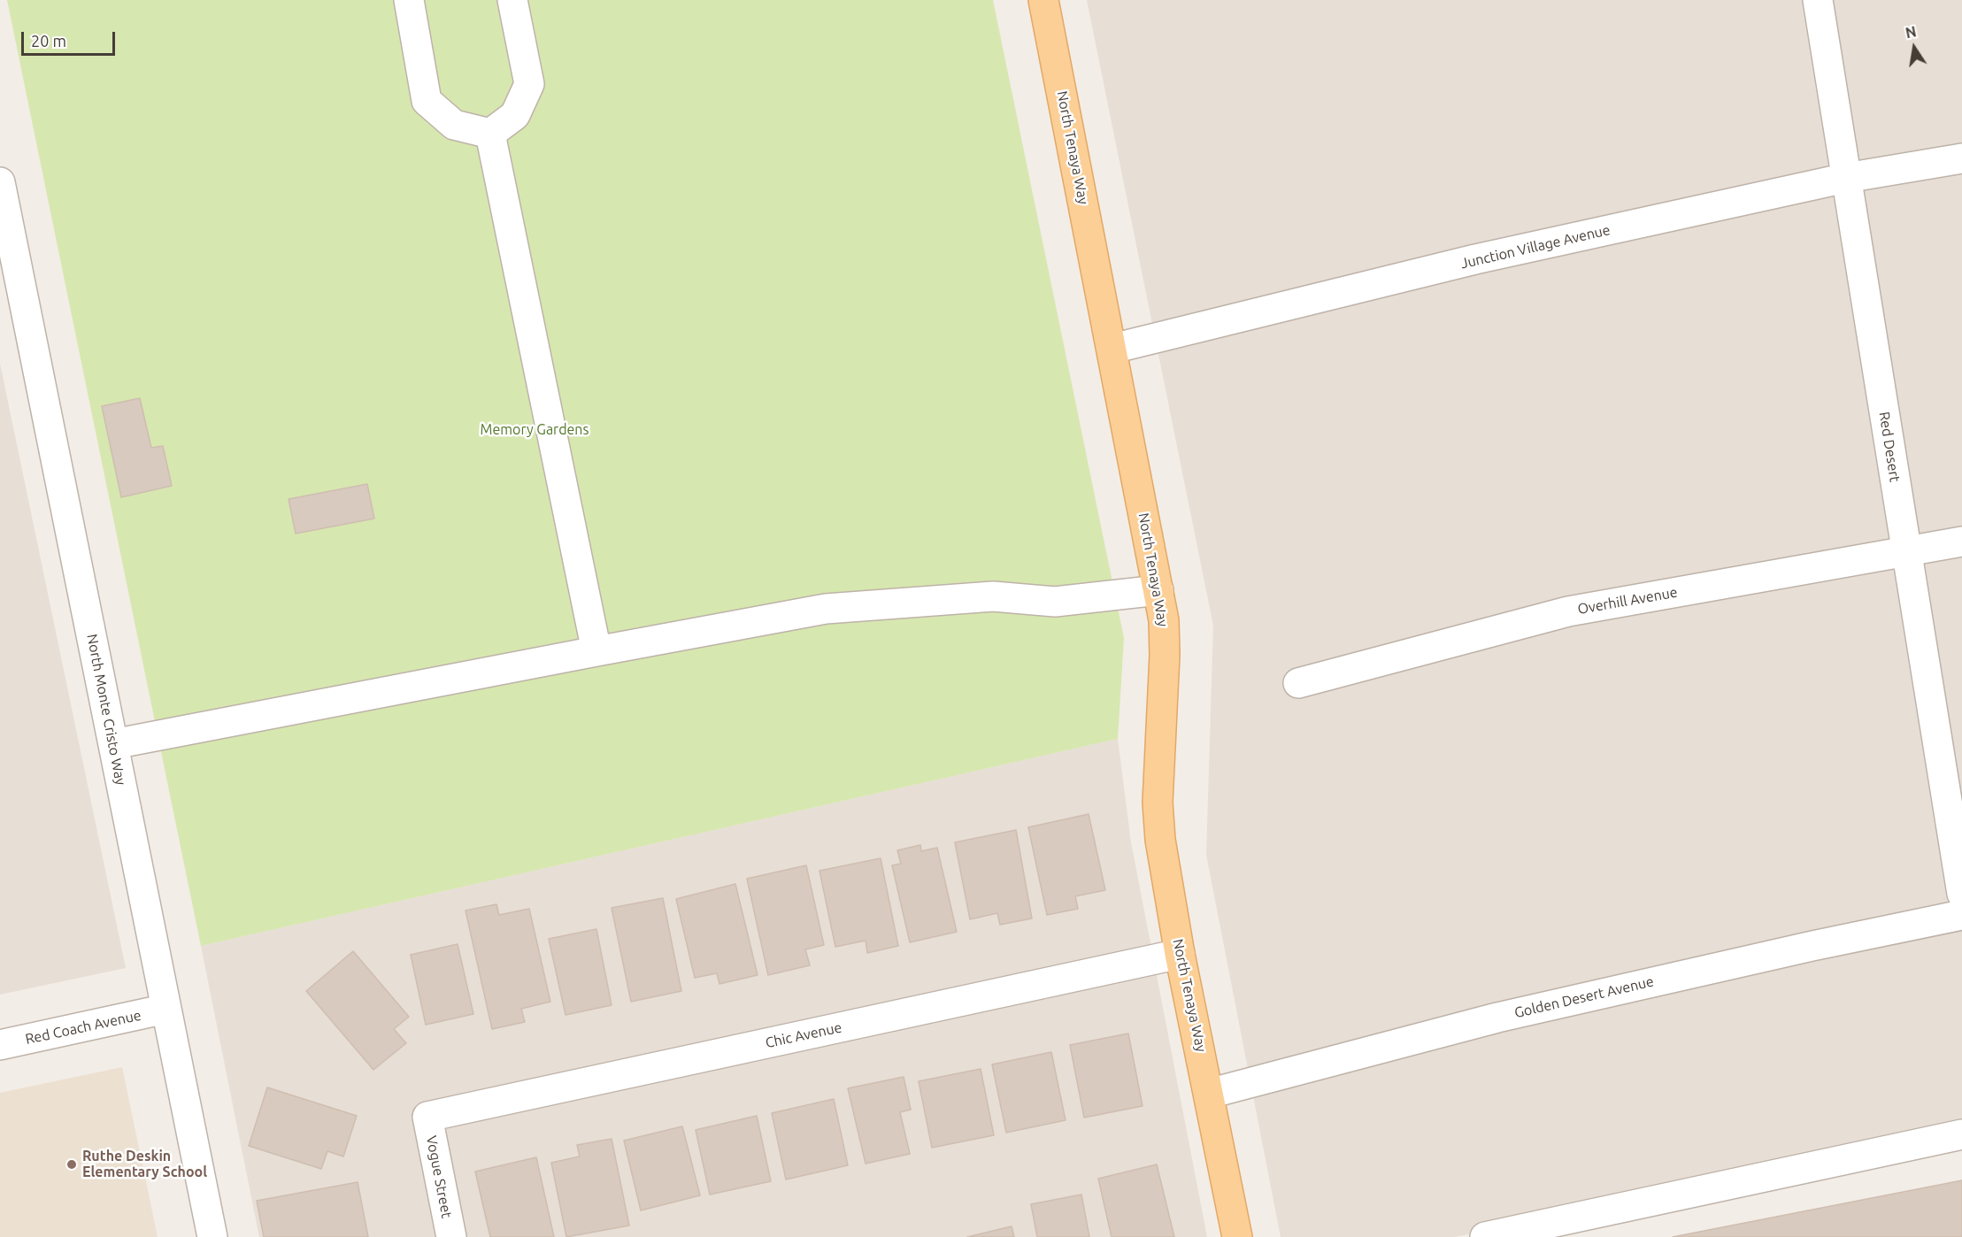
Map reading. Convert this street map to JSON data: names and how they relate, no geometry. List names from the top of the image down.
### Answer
{
  "streets": {
    "main road": ["North Tenaya Way"],
    "street": [
      "Junction Village Avenue",
      "Red Desert",
      "Overhill Avenue",
      "North Monte Cristo Way",
      "Golden Desert Avenue",
      "Red Coach Avenue",
      "Chic Avenue",
      "Vogue Street"
    ]
  },
  "crossings": [
    ["North Tenaya Way", "Junction Village Avenue"],
    ["North Tenaya Way", "Golden Desert Avenue"],
    ["North Tenaya Way", "Chic Avenue"],
    ["Junction Village Avenue", "Red Desert"],
    ["Red Desert", "Overhill Avenue"],
    ["North Monte Cristo Way", "Red Coach Avenue"],
    ["Chic Avenue", "Vogue Street"]
  ],
  "parks": ["Memory Gardens"],
  "places": ["Ruthe Deskin Elementary School"],
  "scale_bar": "20 m",
  "north": "top"
}
